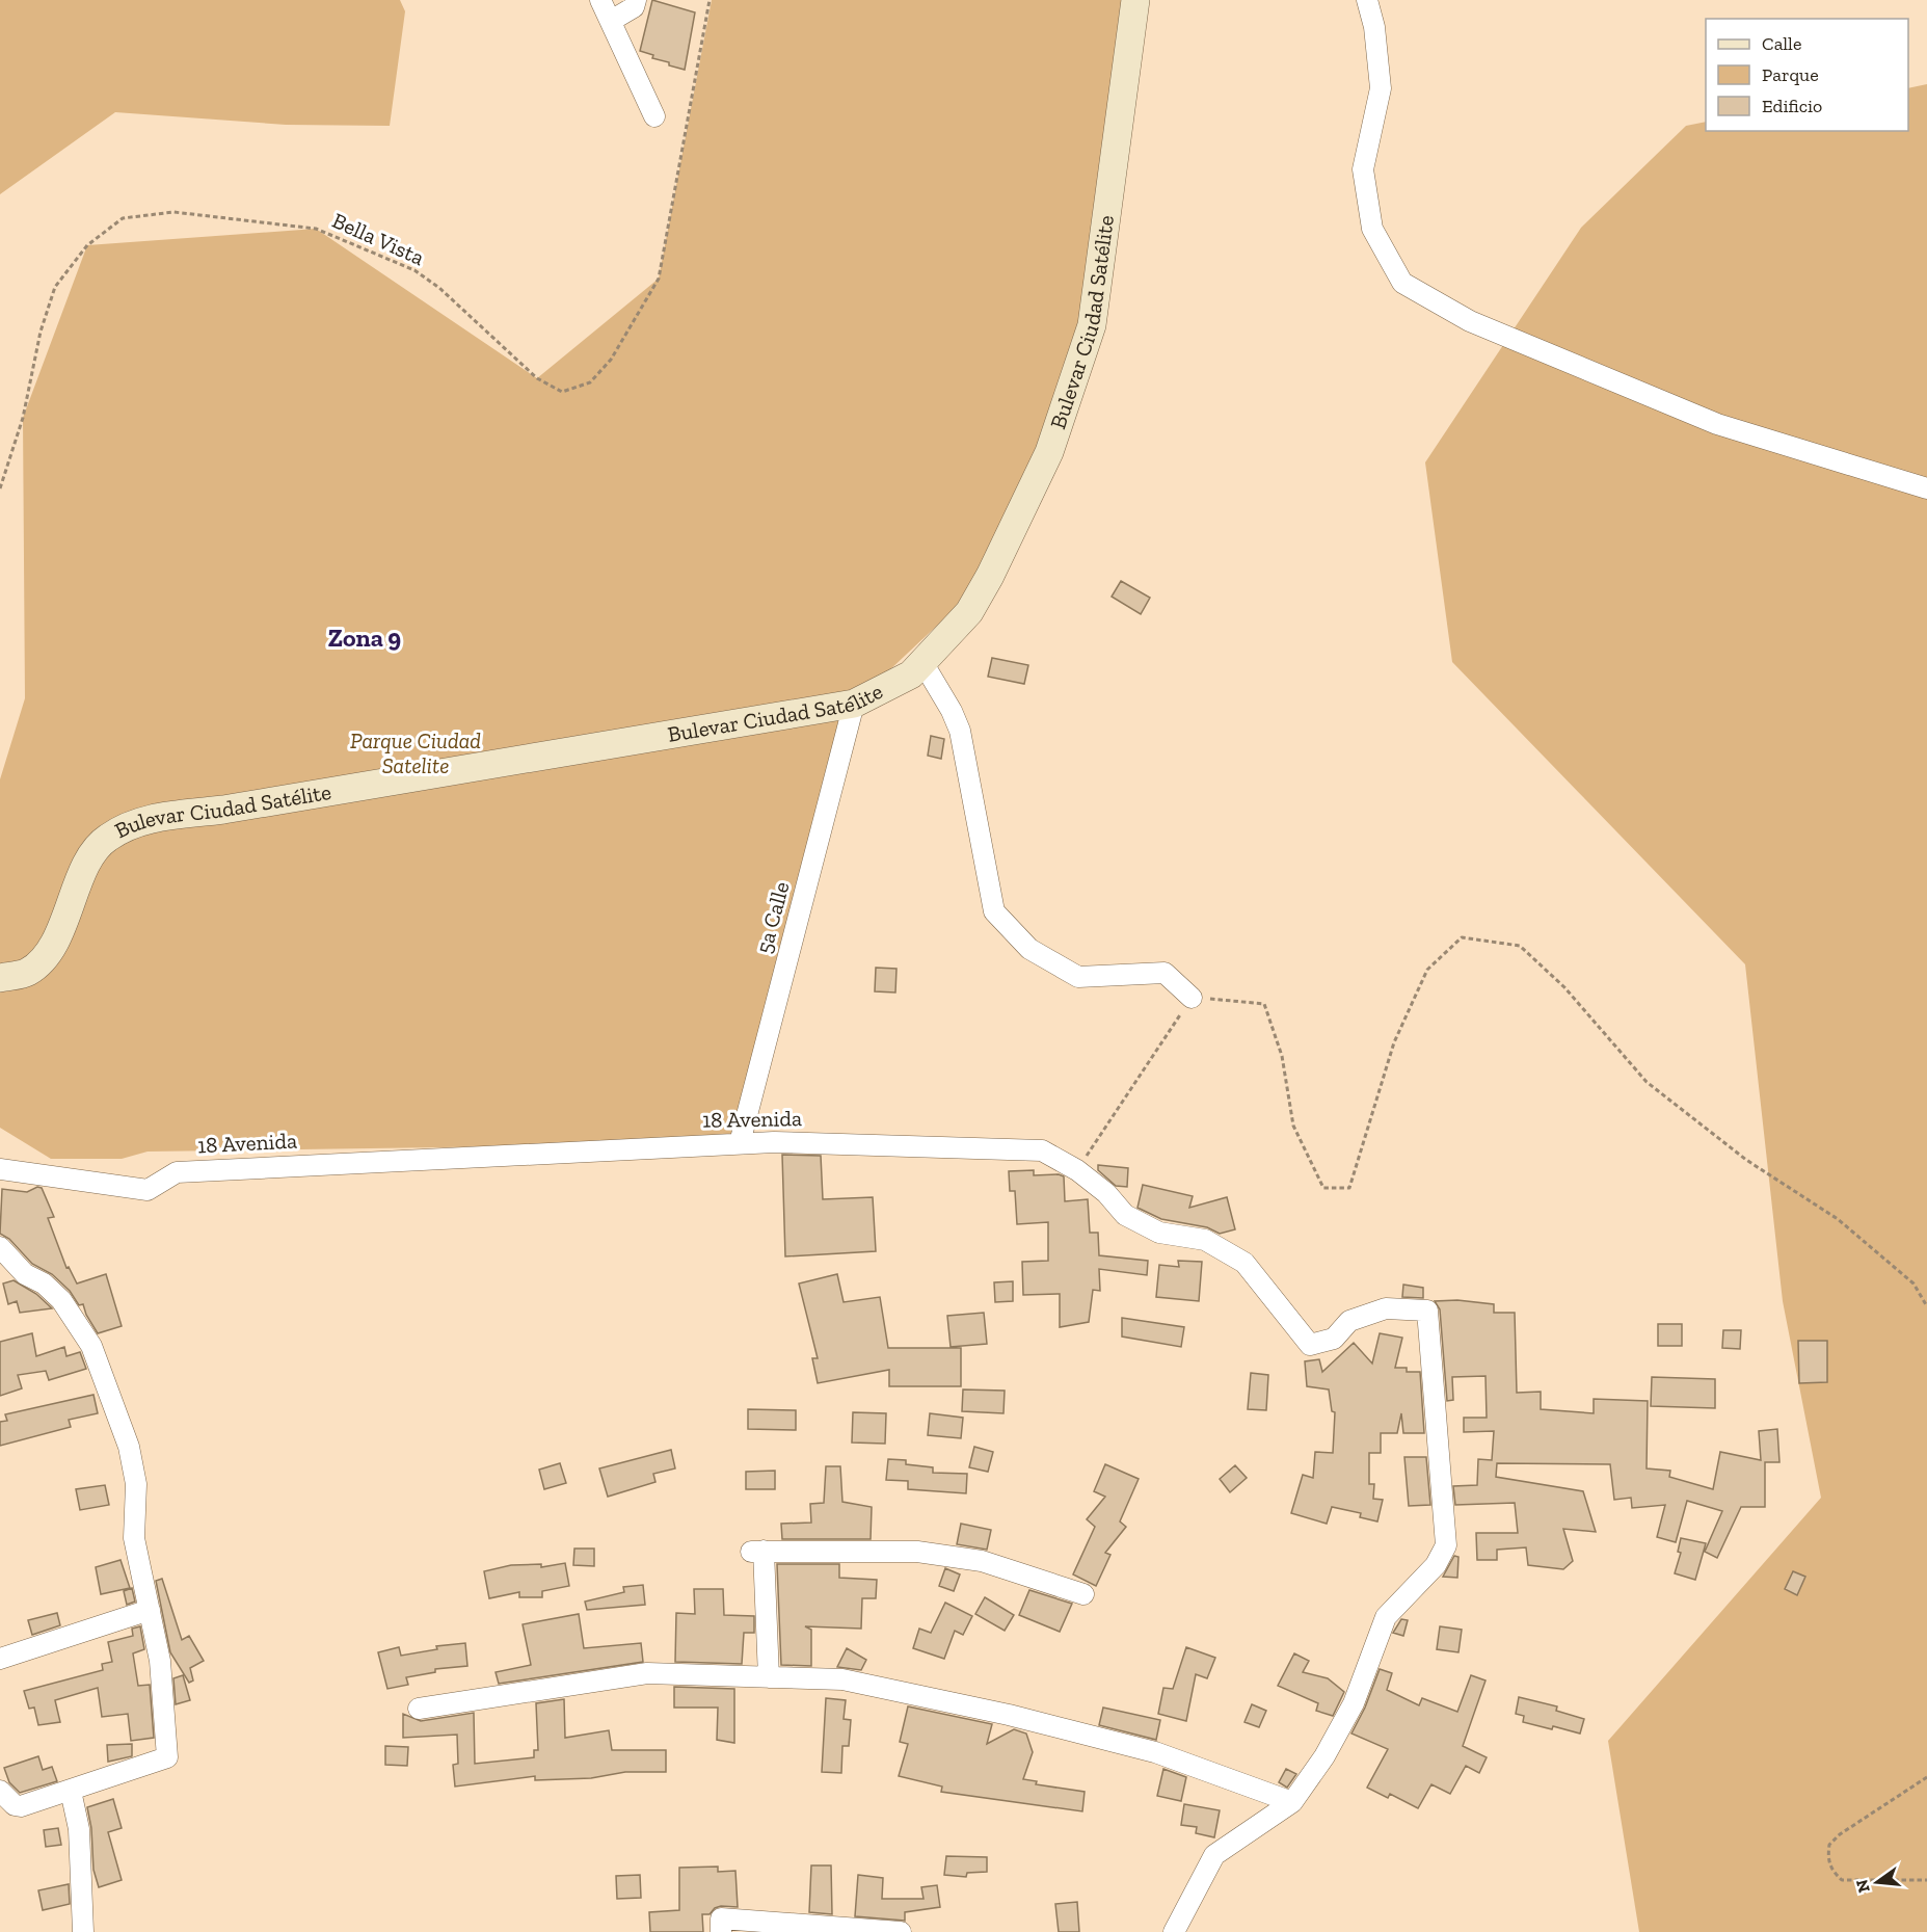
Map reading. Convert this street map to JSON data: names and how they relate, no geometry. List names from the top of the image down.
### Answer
{
  "streets": {
    "street": ["Bulevar Ciudad Satélite", "5a Calle", "18 Avenida"],
    "path": ["Bella Vista"]
  },
  "crossings": [
    ["Bulevar Ciudad Satélite", "5a Calle"],
    ["5a Calle", "18 Avenida"]
  ],
  "districts": ["Zona 9"],
  "parks": ["Parque Ciudad Satelite"],
  "legend": ["Calle", "Parque", "Edificio"],
  "north": "left"
}
